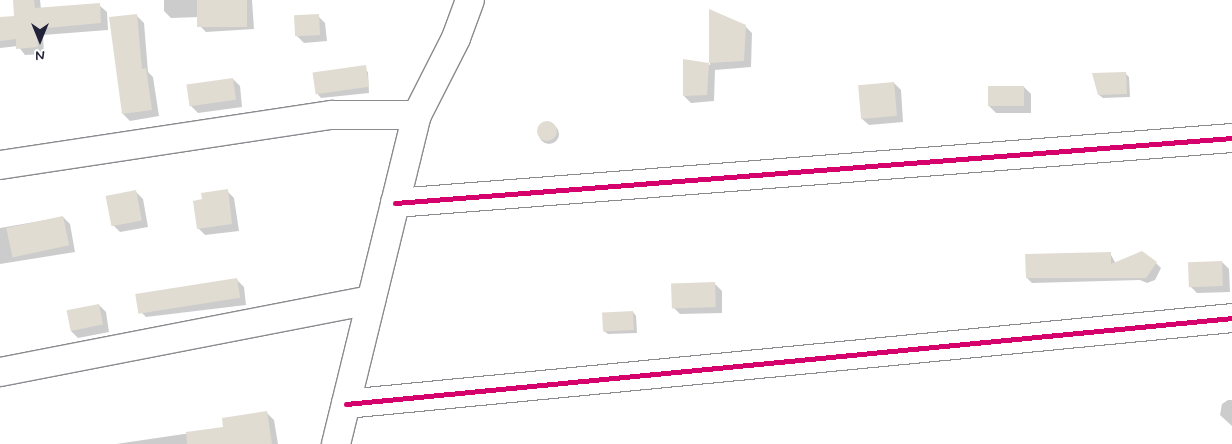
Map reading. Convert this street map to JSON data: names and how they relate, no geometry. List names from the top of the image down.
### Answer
{
  "north": "bottom"
}
